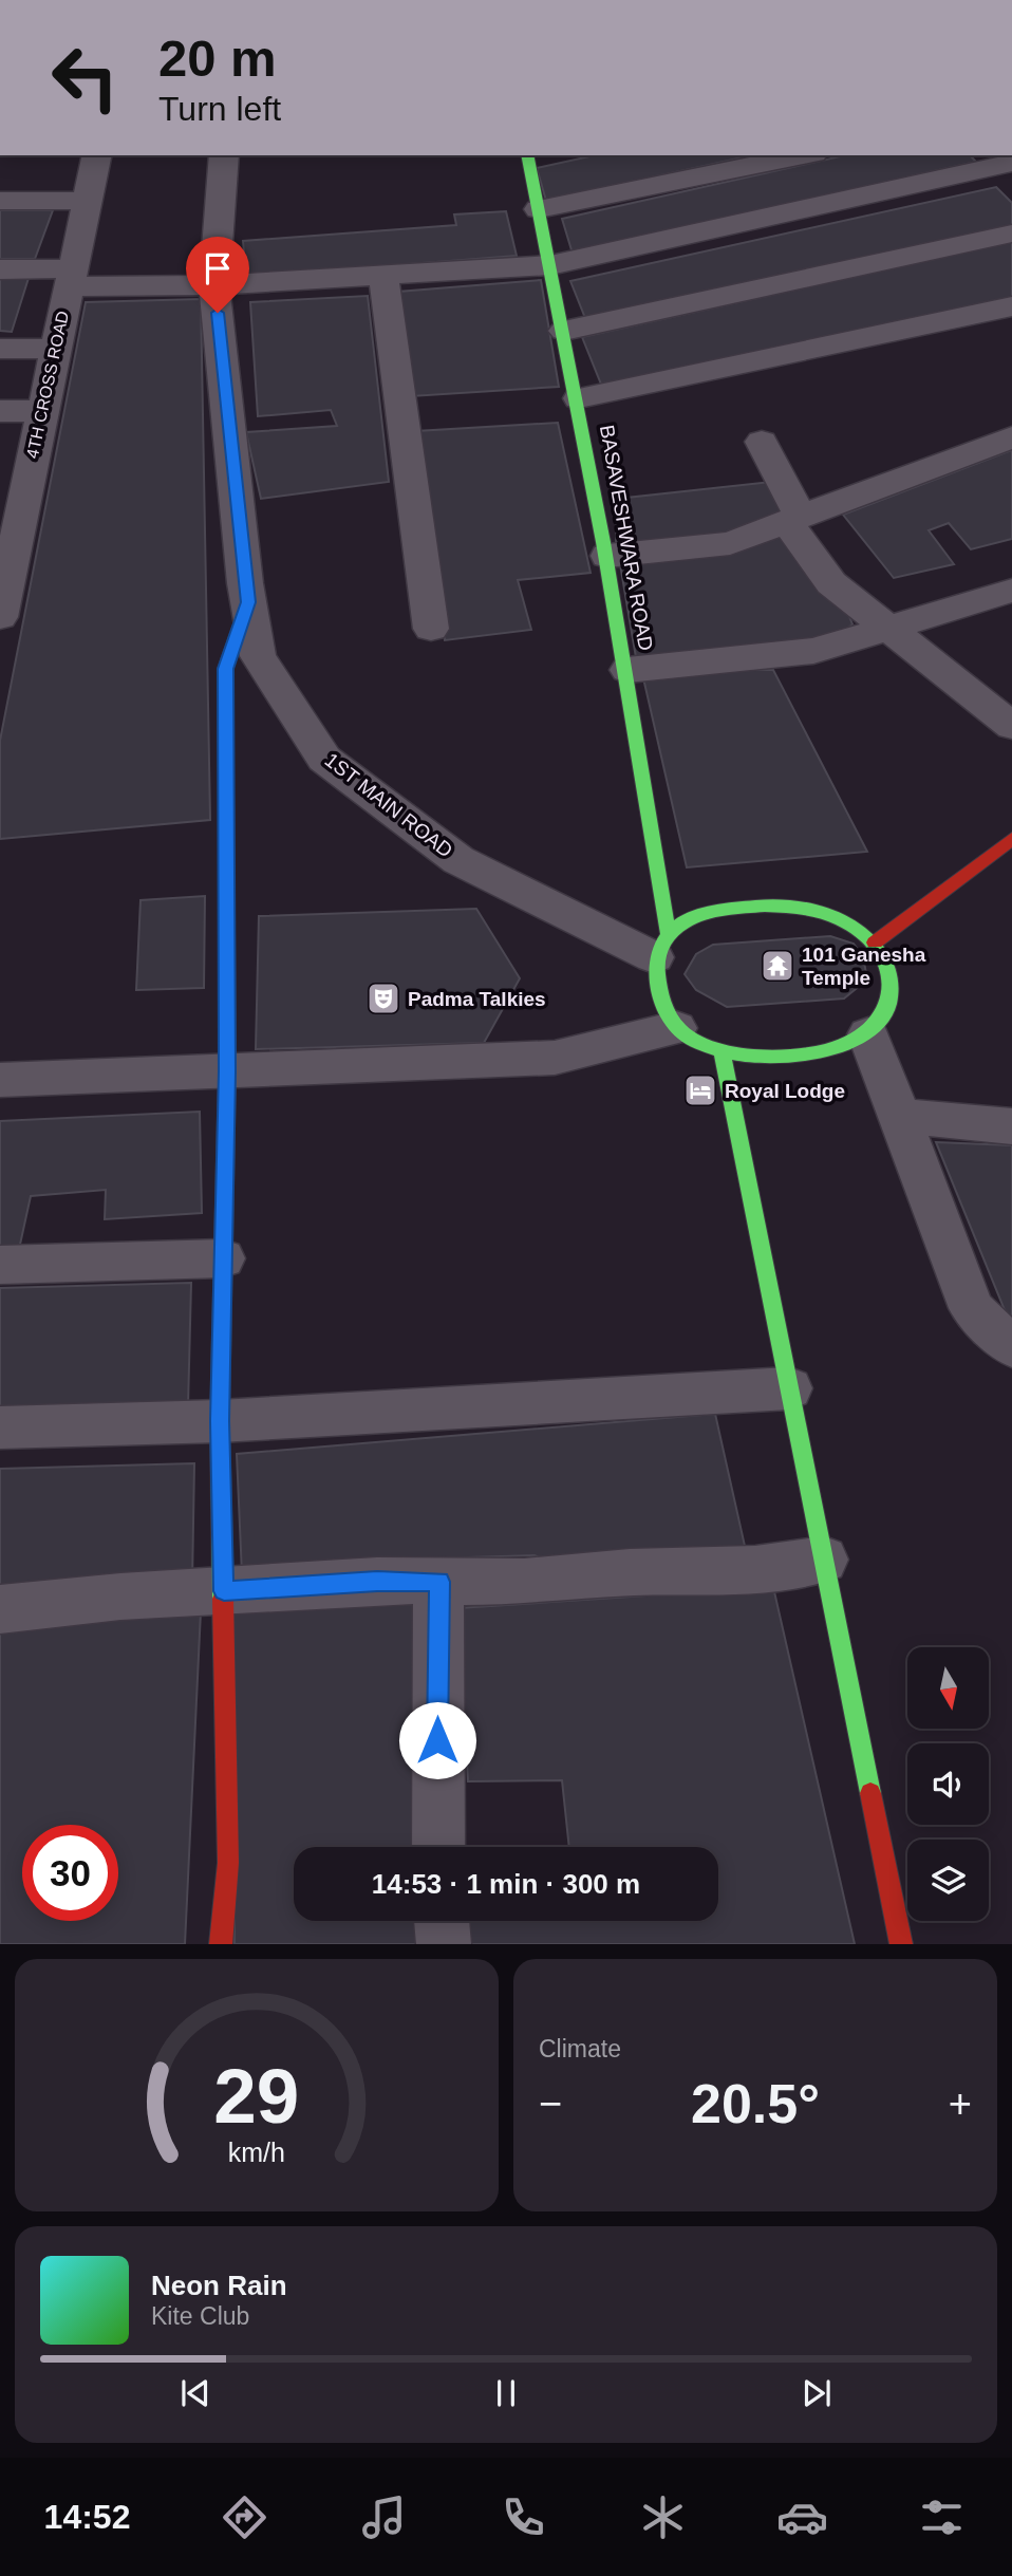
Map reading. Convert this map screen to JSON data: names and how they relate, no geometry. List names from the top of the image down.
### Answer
{
  "streets": {
    "street": ["4TH CROSS ROAD", "BASAVESHWARA ROAD", "1ST MAIN ROAD"]
  },
  "crossings": [
    ["BASAVESHWARA ROAD", "1ST MAIN ROAD"]
  ],
  "places": {
    "temple": ["101 Ganesha Temple"],
    "theatre": ["Padma Talkies"],
    "hotel": ["Royal Lodge"]
  },
  "north": "bottom",
  "page": {
    "turn": ["20 m", "Turn left"],
    "limit": "30",
    "trip": "14:53 · 1 min · 300 m",
    "tile": "Climate",
    "heat": ["−", "20.5°", "+"],
    "song": ["Neon Rain", "Kite Club"],
    "tabs": "14:52",
    "gauge": ["29", "km/h"]
  }
}
